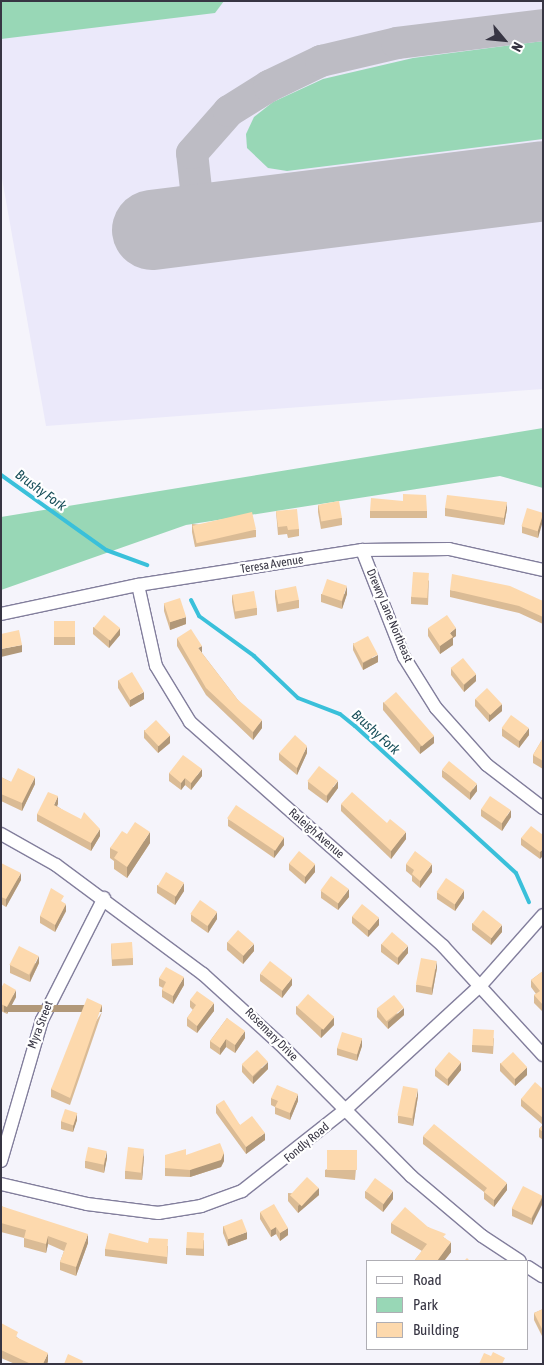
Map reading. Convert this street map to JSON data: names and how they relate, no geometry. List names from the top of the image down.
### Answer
{
  "streets": {
    "street": [
      "Teresa Avenue",
      "Drewry Lane Northeast",
      "Raleigh Avenue",
      "Myra Street",
      "Rosemary Drive",
      "Fondly Road"
    ]
  },
  "crossings": [
    ["Teresa Avenue", "Drewry Lane Northeast"],
    ["Teresa Avenue", "Raleigh Avenue"],
    ["Raleigh Avenue", "Fondly Road"],
    ["Myra Street", "Rosemary Drive"],
    ["Rosemary Drive", "Fondly Road"]
  ],
  "water": ["Brushy Fork"],
  "legend": ["Road", "Park", "Building"],
  "north": "bottom right"
}
